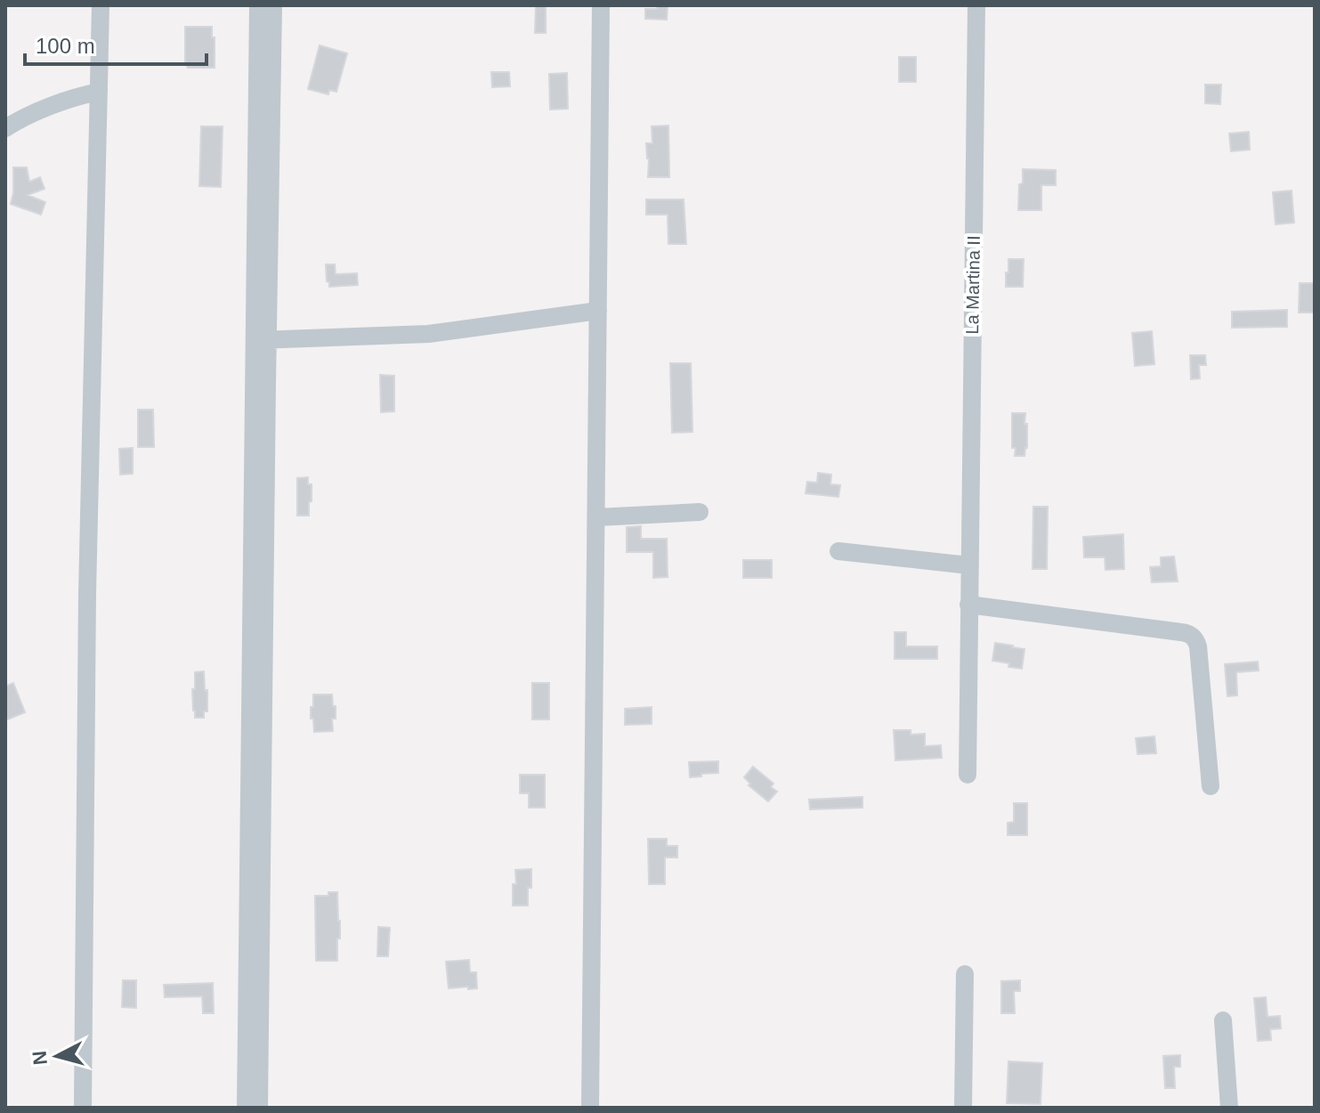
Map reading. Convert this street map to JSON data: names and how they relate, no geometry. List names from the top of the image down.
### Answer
{
  "streets": {
    "street": ["La Martina II"]
  },
  "scale_bar": "100 m",
  "north": "left"
}
